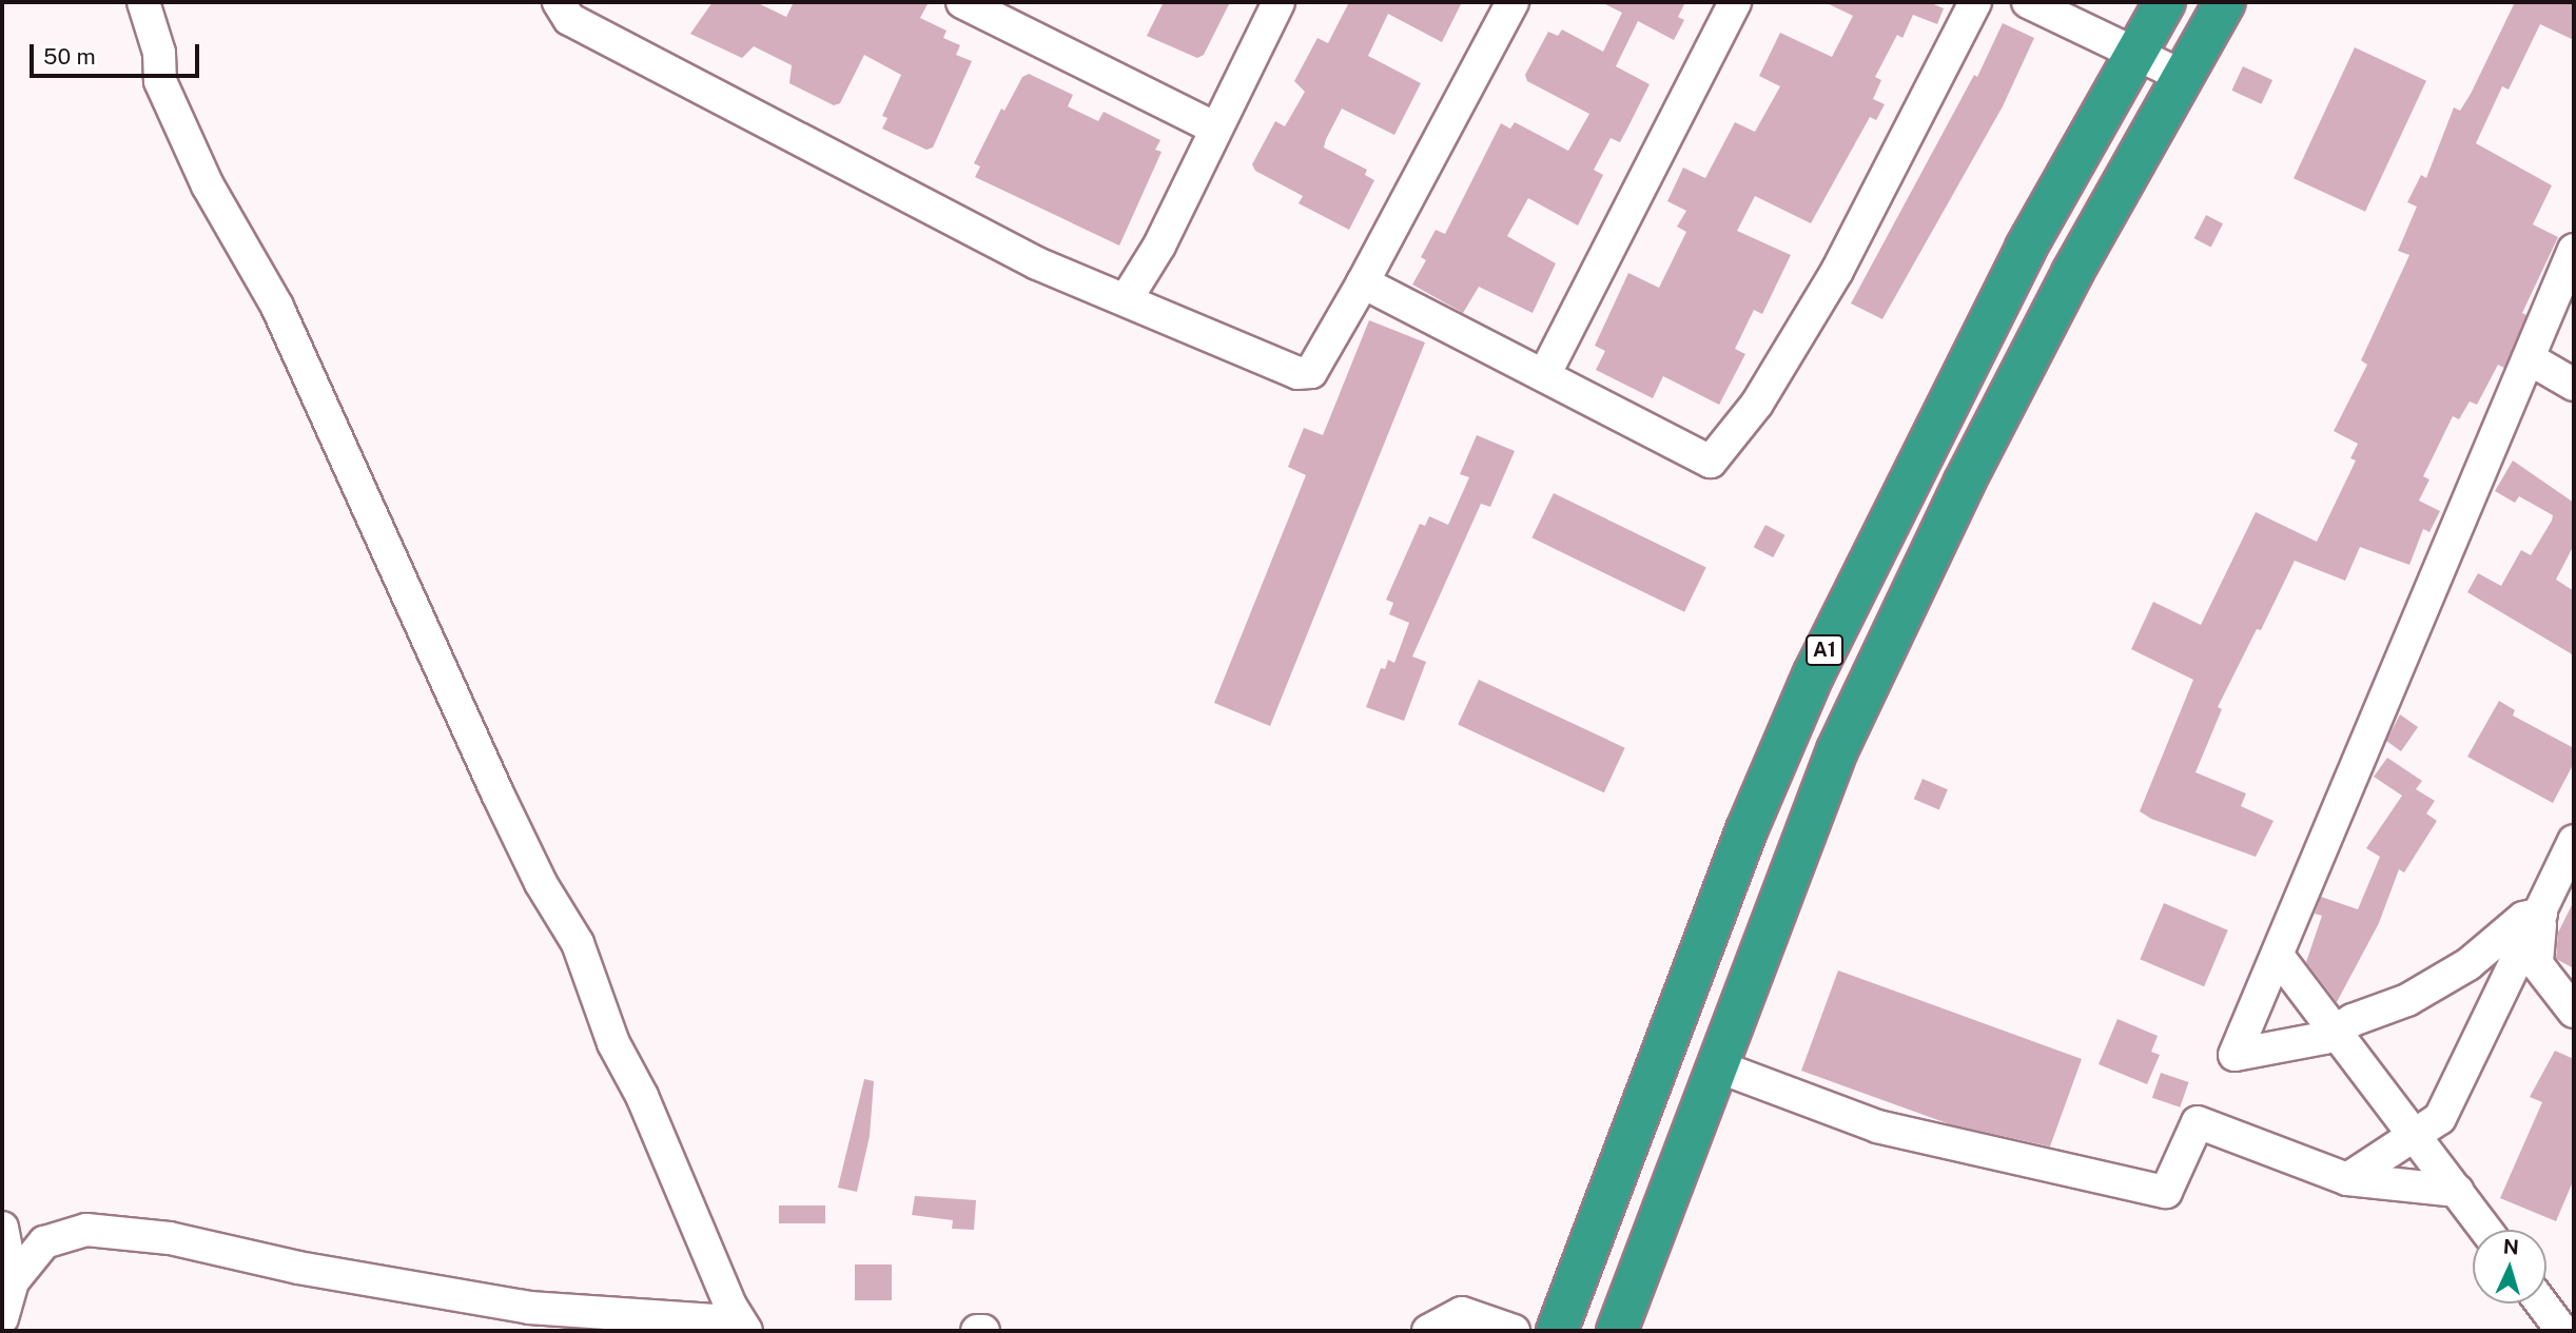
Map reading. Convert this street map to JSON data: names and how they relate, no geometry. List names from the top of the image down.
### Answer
{
  "streets": {
    "highway": ["A1"]
  },
  "scale_bar": "50 m",
  "north": "top"
}
